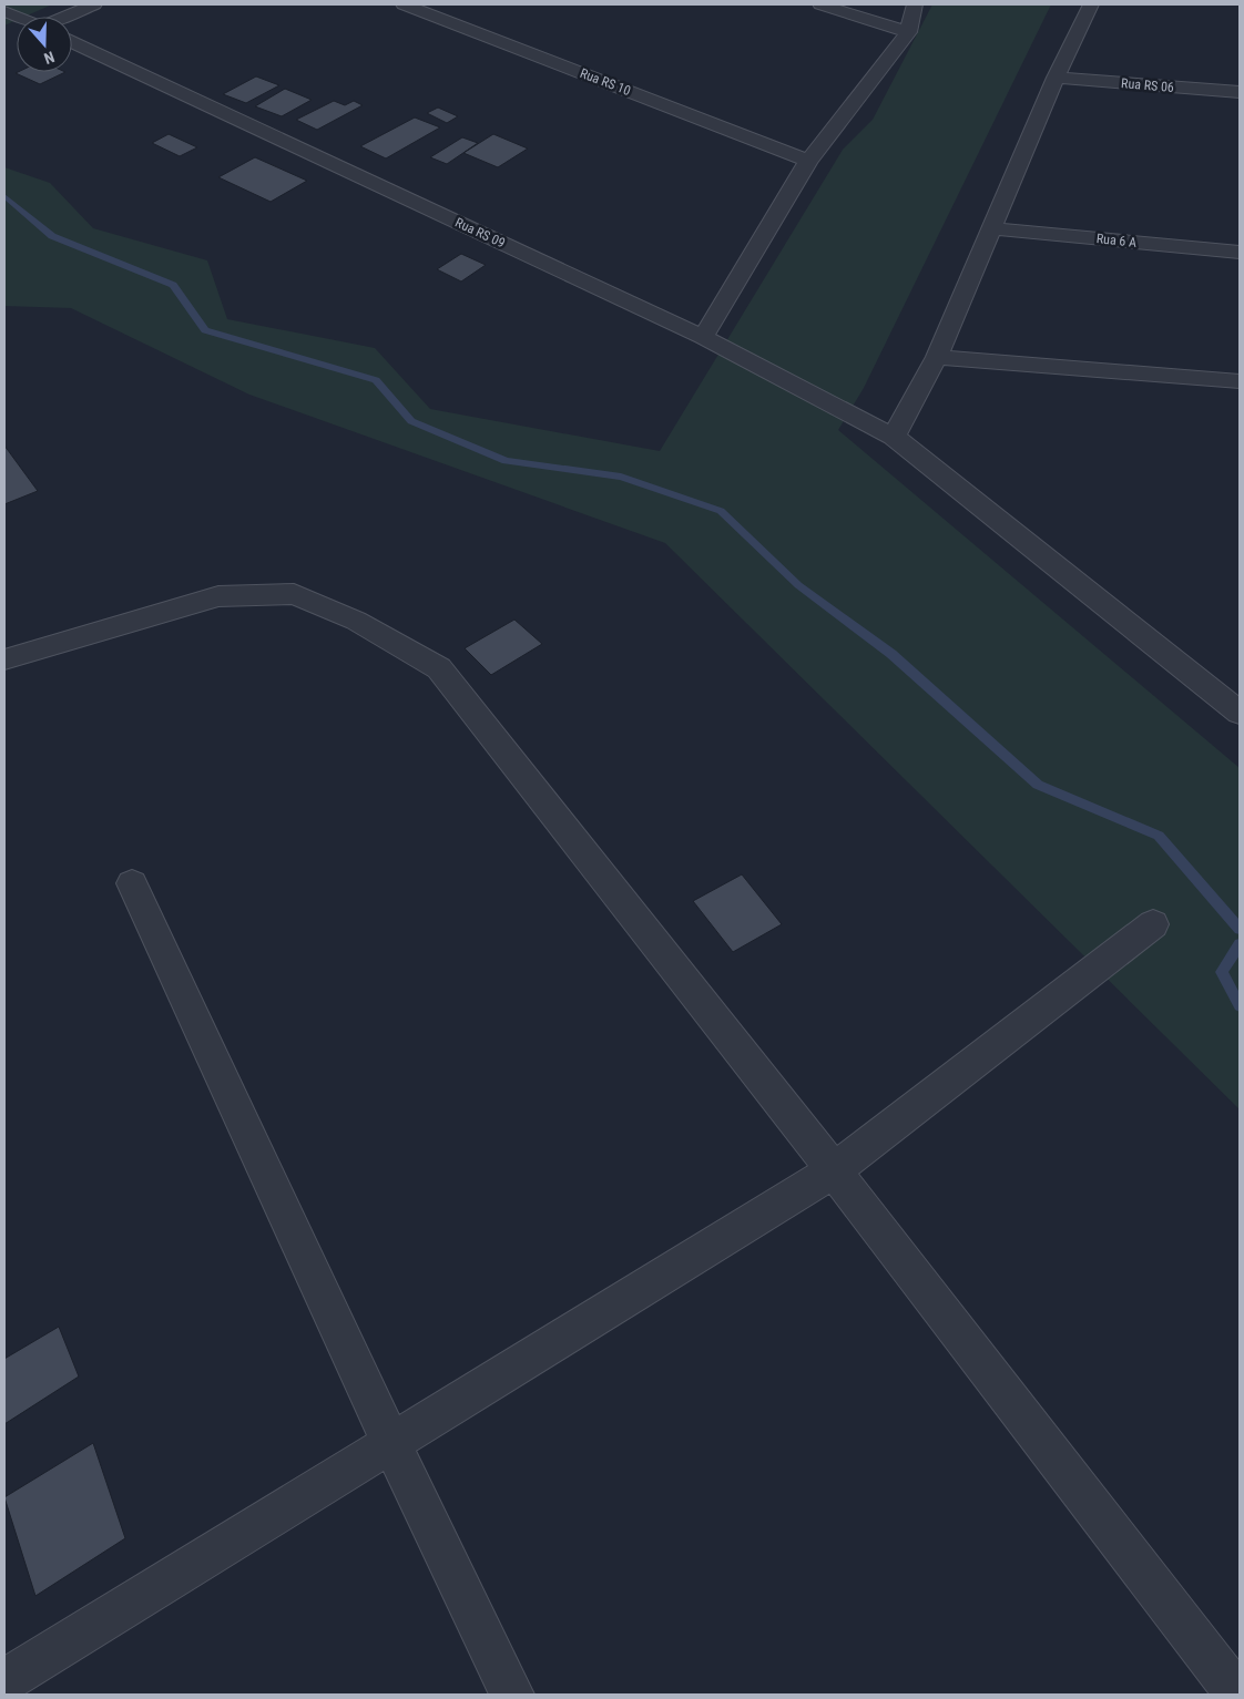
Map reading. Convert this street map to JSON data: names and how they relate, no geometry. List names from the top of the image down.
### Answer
{
  "streets": {
    "street": [
      "Rua RS 10",
      "Rua RS 06",
      "Rua RS 09",
      "Rua 6 A"
    ]
  },
  "north": "bottom"
}
